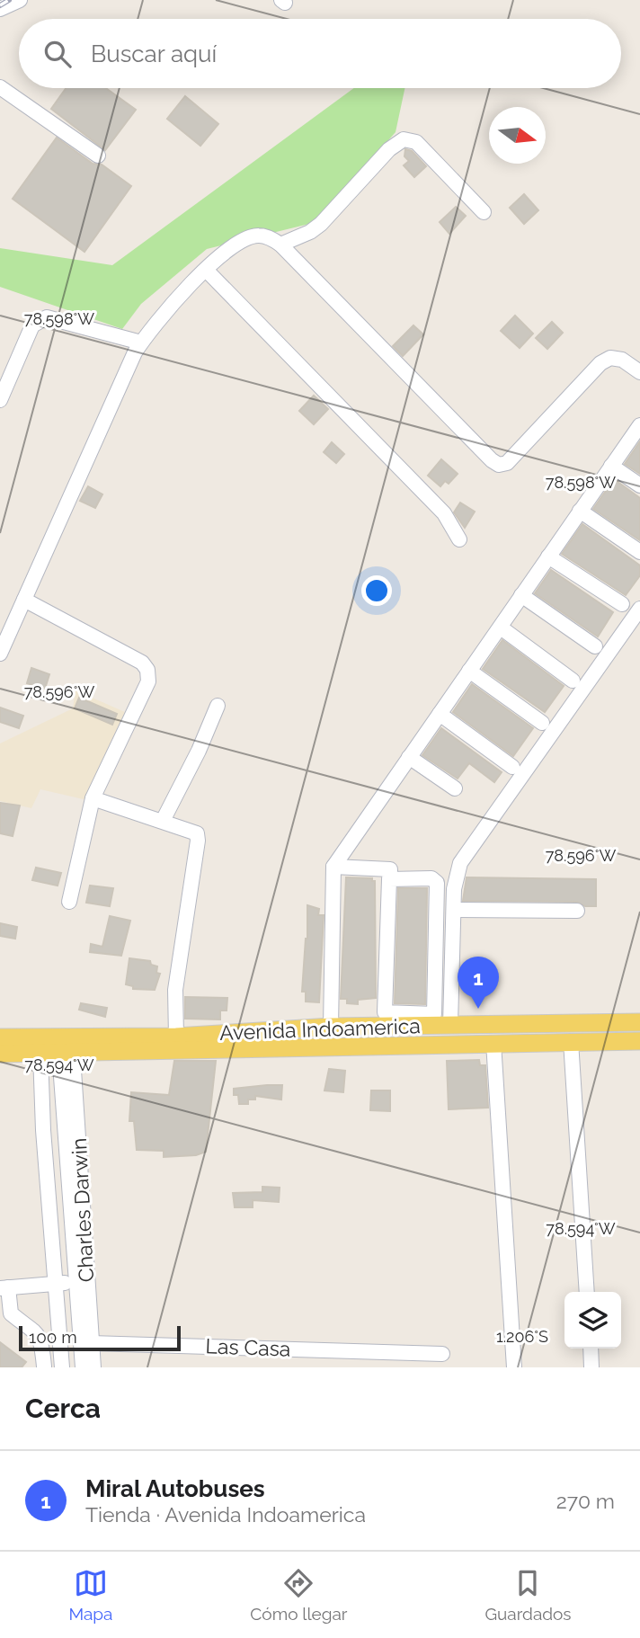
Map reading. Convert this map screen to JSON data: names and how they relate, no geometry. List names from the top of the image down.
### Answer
{
  "streets": {
    "main road": ["Avenida Indoamerica"],
    "street": ["Charles Darwin", "Las Casa"]
  },
  "crossings": [
    ["Avenida Indoamerica", "Charles Darwin"],
    ["Charles Darwin", "Las Casa"]
  ],
  "scale_bar": "100 m",
  "north": "right",
  "page": {
    "search": "Buscar aquí",
    "pins": "1",
    "scale": "100 m",
    "heading": "Cerca",
    "list": [
      {
        "mark": "1",
        "name": "Miral Autobuses",
        "note": "Tienda · Avenida Indoamerica",
        "value": "270 m"
      }
    ],
    "nav": ["Mapa", "Cómo llegar", "Guardados"]
  },
  "coordinates": [
    "78.598°W",
    "78.596°W",
    "78.594°W",
    "1.206°S"
  ]
}
